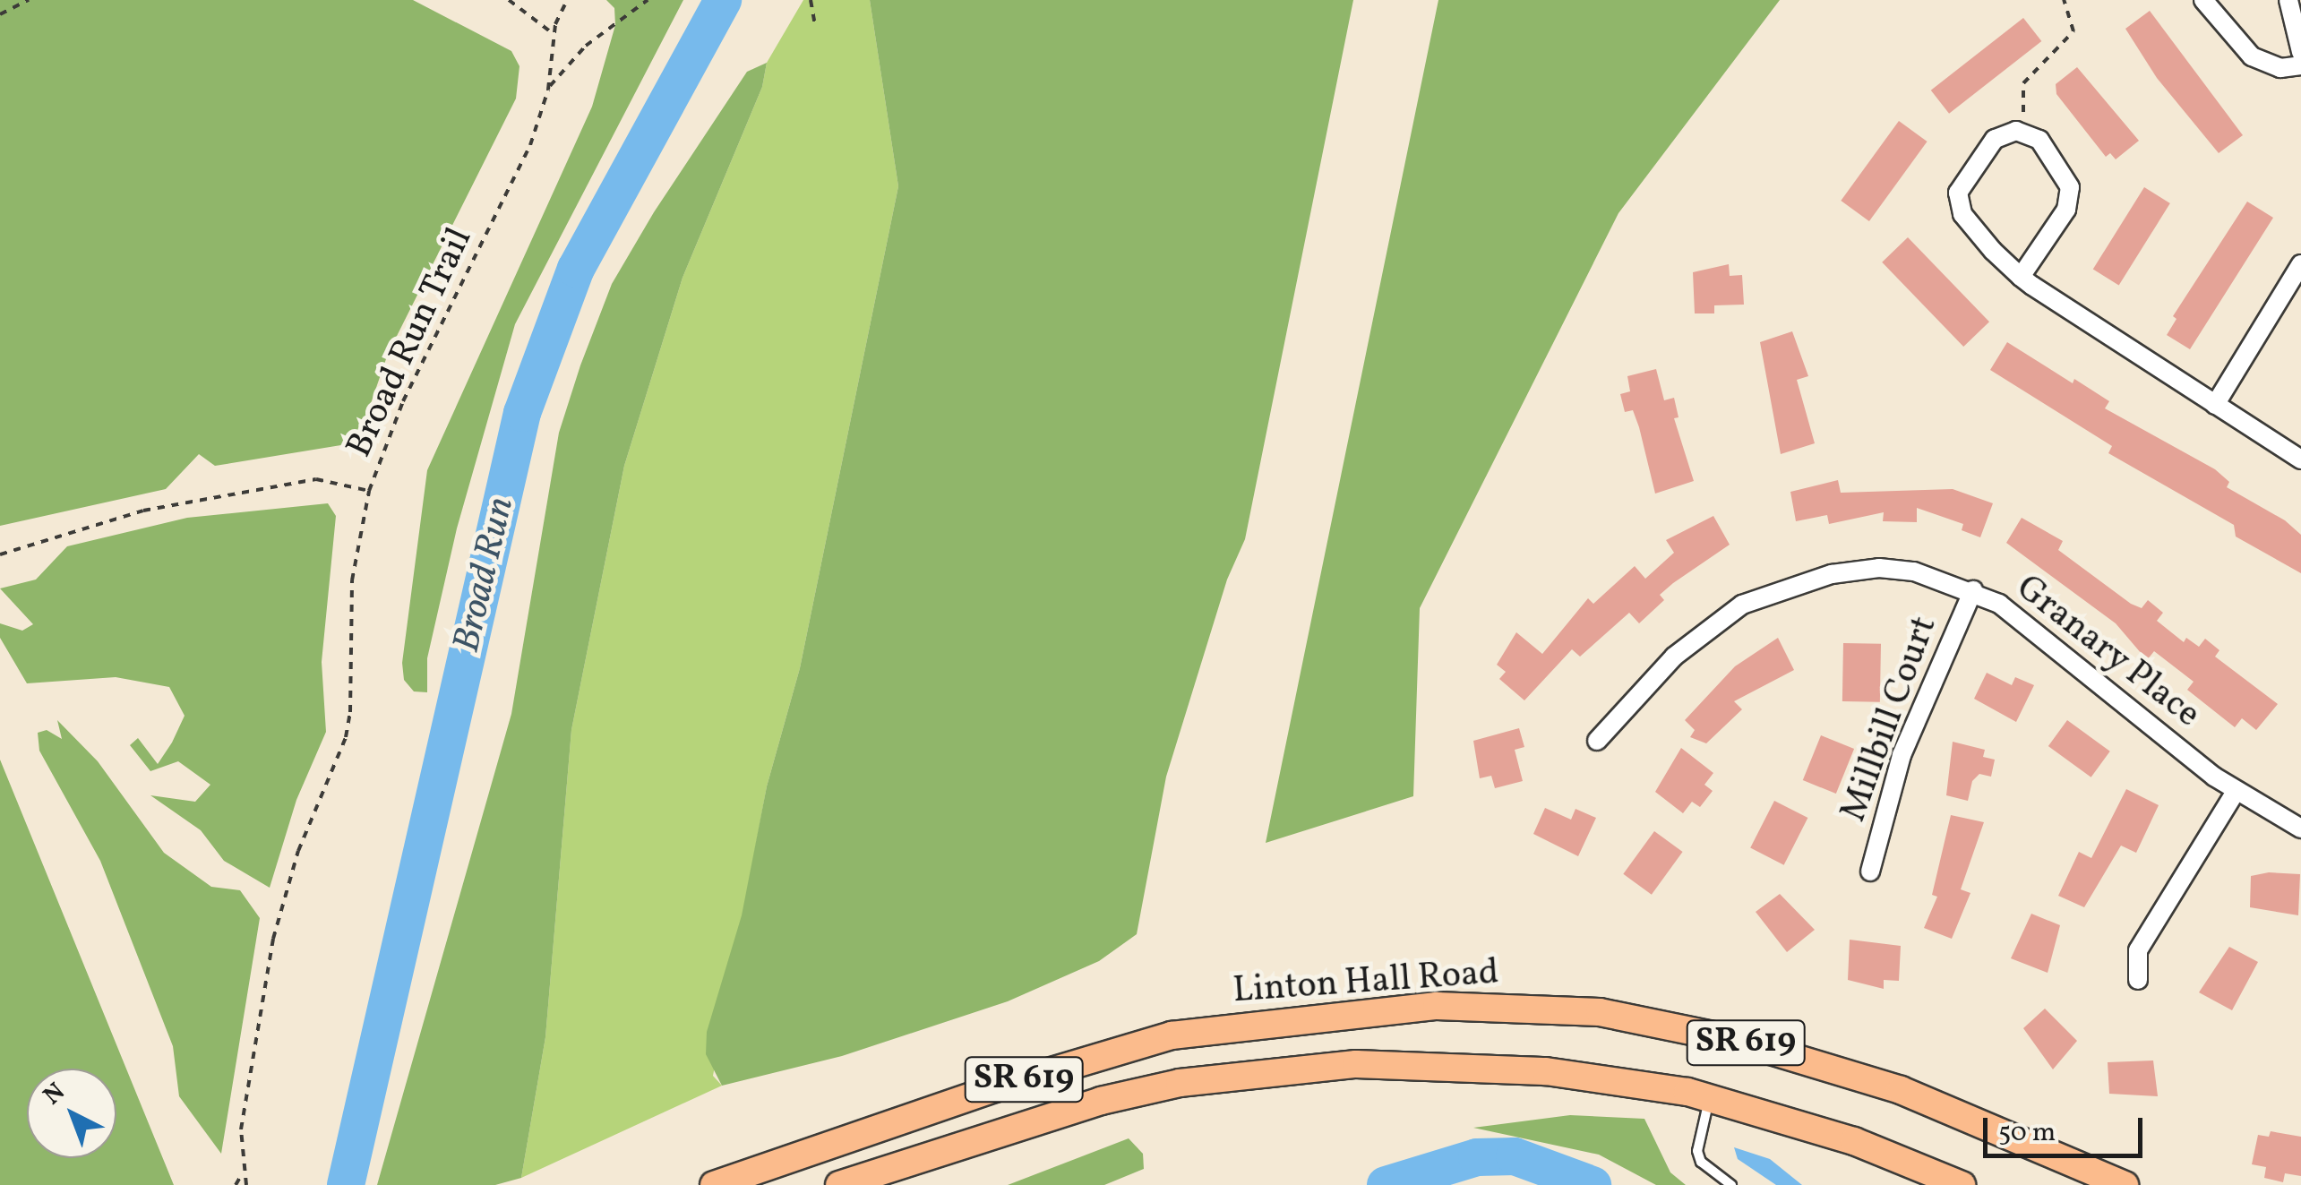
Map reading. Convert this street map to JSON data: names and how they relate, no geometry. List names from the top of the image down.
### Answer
{
  "streets": {
    "main road": ["Linton Hall Road", "SR 619"],
    "street": ["Granary Place", "Millbill Court"],
    "path": ["Broad Run Trail"]
  },
  "crossings": [
    ["Granary Place", "Millbill Court"]
  ],
  "water": ["Broad Run"],
  "scale_bar": "50 m",
  "north": "top left"
}
